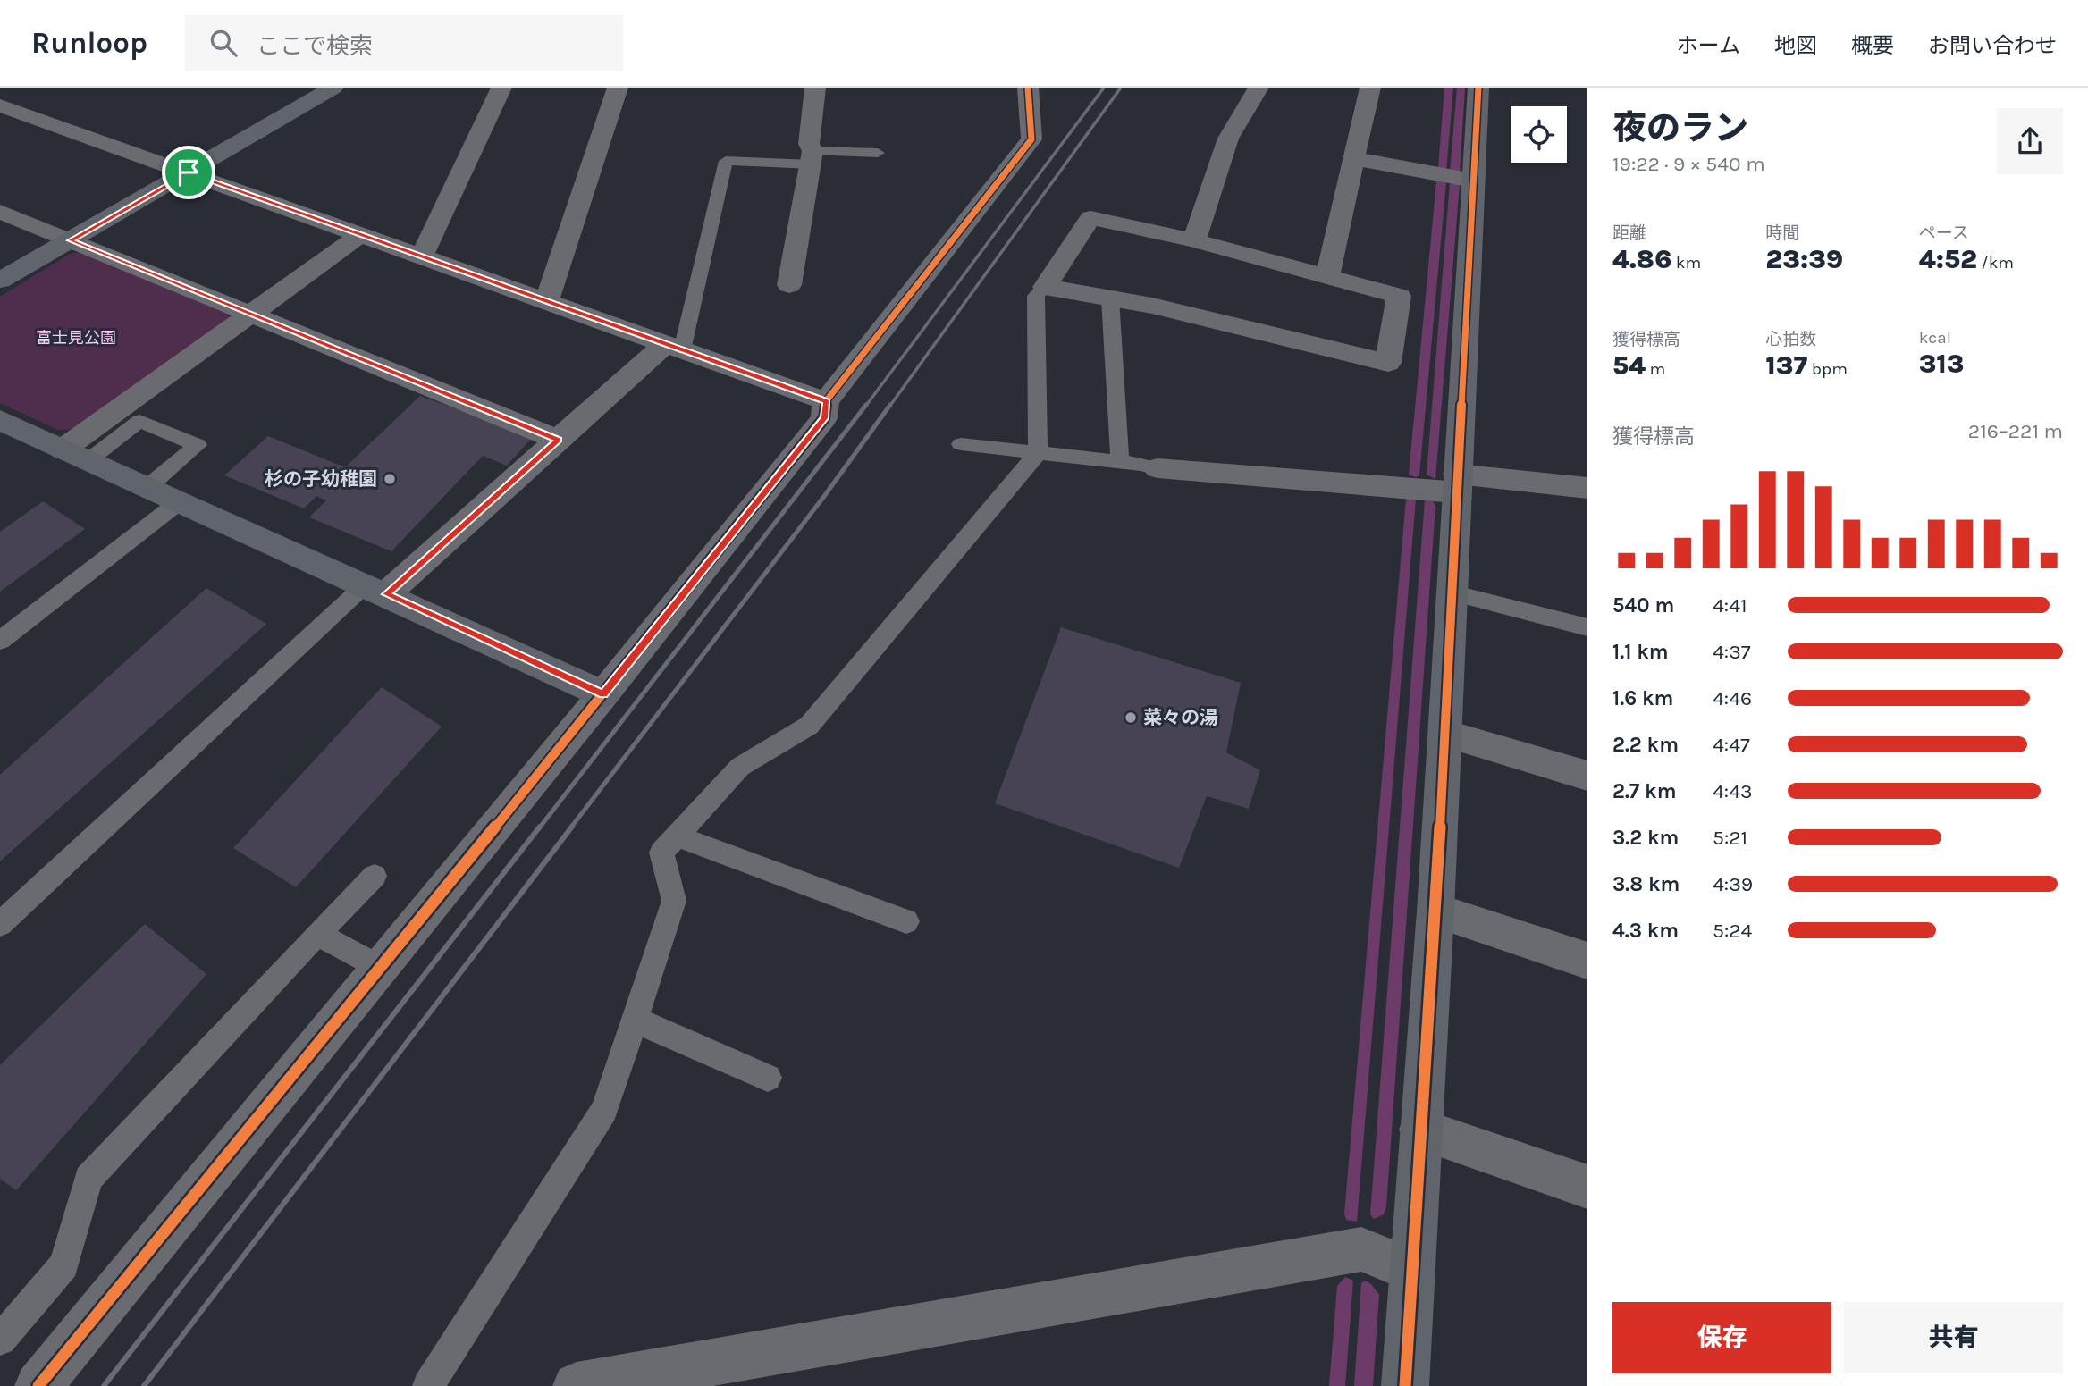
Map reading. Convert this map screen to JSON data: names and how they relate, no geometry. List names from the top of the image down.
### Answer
{
  "parks": ["富士見公園"],
  "places": ["杉の子幼稚園", "菜々の湯"],
  "page": {
    "header": "Runloop",
    "search": "ここで検索",
    "nav": [
      "ホーム",
      "地図",
      "概要",
      "お問い合わせ"
    ],
    "heading": ["夜のラン", "19:22 · 9 × 540 m"],
    "stats": [
      ["距離", "4.86 km"],
      ["時間", "23:39"],
      ["ペース", "4:52 /km"],
      ["獲得標高", "54 m"],
      ["心拍数", "137 bpm"],
      ["kcal", "313"]
    ],
    "chart": ["獲得標高", "216–221 m"],
    "list": [
      {
        "name": "540 m",
        "note": "4:41"
      },
      {
        "name": "1.1 km",
        "note": "4:37"
      },
      {
        "name": "1.6 km",
        "note": "4:46"
      },
      {
        "name": "2.2 km",
        "note": "4:47"
      },
      {
        "name": "2.7 km",
        "note": "4:43"
      },
      {
        "name": "3.2 km",
        "note": "5:21"
      },
      {
        "name": "3.8 km",
        "note": "4:39"
      },
      {
        "name": "4.3 km",
        "note": "5:24"
      }
    ],
    "buttons": ["保存", "共有"]
  }
}
